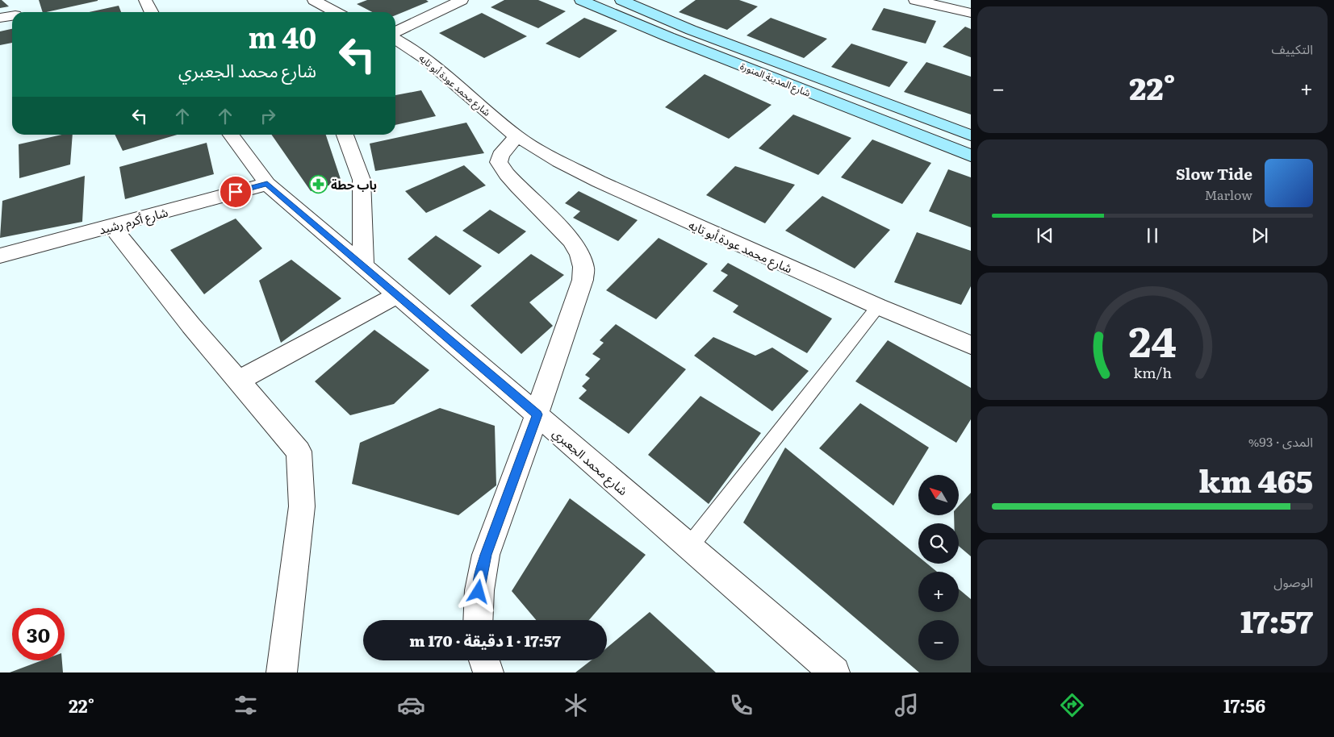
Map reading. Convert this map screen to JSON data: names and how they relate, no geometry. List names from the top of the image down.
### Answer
{
  "streets": {
    "main road": ["شارع المدينة المنورة"],
    "street": ["شارع محمد عودة أبو تايه", "شارع أكرم رشيد", "شارع محمد الجعبري"]
  },
  "crossings": [
    ["شارع أكرم رشيد", "شارع محمد الجعبري"]
  ],
  "places": {
    "pharmacy": ["باب حطة"]
  },
  "north": "top left",
  "page": {
    "tile": [
      "التكييف",
      ["المدى · 93%", "465 km"],
      ["الوصول", "17:57"]
    ],
    "turn": ["40 m", "شارع محمد الجعبري"],
    "heat": ["−", "22°", "+"],
    "song": ["Slow Tide", "Marlow"],
    "map_buttons": ["+", "−"],
    "limit": "30",
    "trip": "17:57 · 1 دقيقة · 170 m",
    "tabs": ["17:56", "22°"],
    "gauge": ["24", "km/h"]
  }
}
